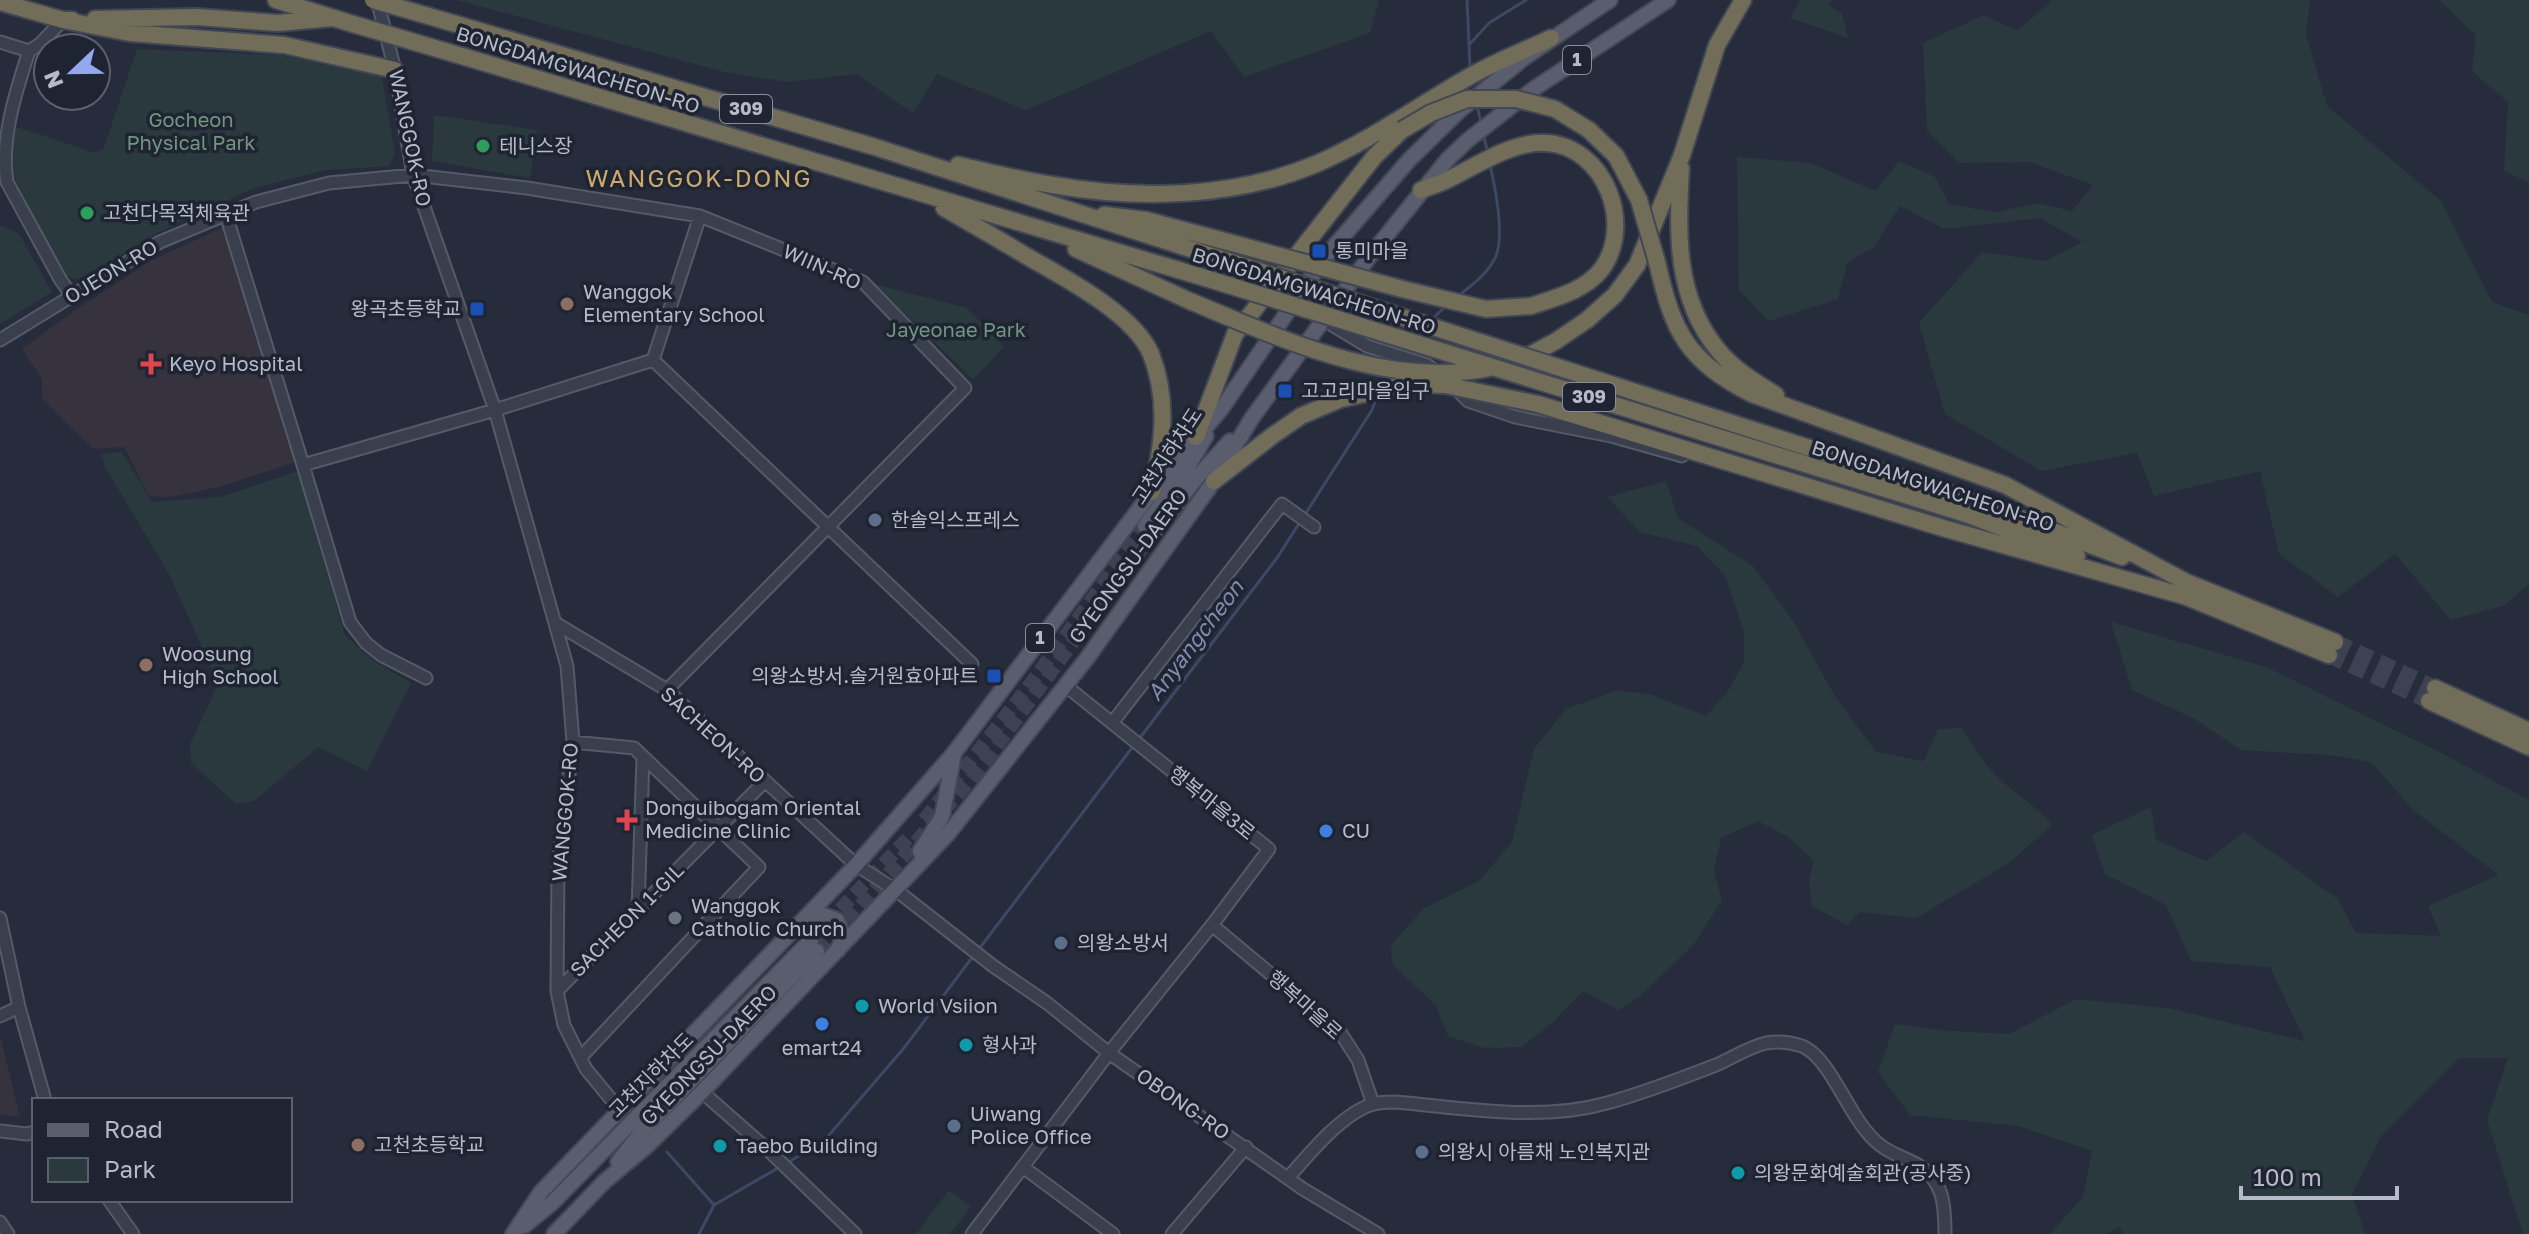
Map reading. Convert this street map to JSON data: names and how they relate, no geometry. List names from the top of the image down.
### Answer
{
  "streets": {
    "highway": ["BONGDAMGWACHEON-RO", "309"],
    "main road": ["1", "고천지하차도", "GYEONGSU-DAERO"],
    "street": [
      "WANGGOK-RO",
      "WIIN-RO",
      "OJEON-RO",
      "SACHEON-RO",
      "행복마을3로",
      "SACHEON 1-GIL",
      "행복마을로",
      "OBONG-RO"
    ]
  },
  "crossings": [
    ["BONGDAMGWACHEON-RO", "WANGGOK-RO"],
    ["WANGGOK-RO", "WIIN-RO"],
    ["WANGGOK-RO", "OJEON-RO"],
    ["WANGGOK-RO", "GYEONGSU-DAERO"],
    ["WANGGOK-RO", "SACHEON-RO"],
    ["WANGGOK-RO", "SACHEON 1-GIL"],
    ["WIIN-RO", "OJEON-RO"],
    ["WIIN-RO", "SACHEON-RO"],
    ["고천지하차도", "GYEONGSU-DAERO"],
    ["GYEONGSU-DAERO", "SACHEON-RO"],
    ["GYEONGSU-DAERO", "행복마을3로"],
    ["GYEONGSU-DAERO", "OBONG-RO"],
    ["SACHEON-RO", "SACHEON 1-GIL"],
    ["행복마을3로", "행복마을로"],
    ["행복마을3로", "OBONG-RO"]
  ],
  "districts": ["WANGGOK-DONG"],
  "water": ["Anyangcheon"],
  "parks": ["Gocheon Physical Park", "Jayeonae Park"],
  "places": {
    "other": [
      "테니스장",
      "고천다목적체육관",
      "Wanggok Elementary School",
      "한솔익스프레스",
      "Woosung High School",
      "CU",
      "Wanggok Catholic Church",
      "의왕소방서",
      "World Vsiion",
      "emart24",
      "형사과",
      "Uiwang Police Office",
      "고천초등학교",
      "Taebo Building",
      "의왕시 아름채 노인복지관",
      "의왕문화예술회관(공사중)"
    ],
    "transit": [
      "통미마을",
      "왕곡초등학교",
      "고고리마을입구",
      "의왕소방서.솔거원효아파트"
    ],
    "health": ["Keyo Hospital", "Donguibogam Oriental Medicine Clinic"]
  },
  "legend": ["Road", "Park"],
  "scale_bar": "100 m",
  "north": "left"
}
